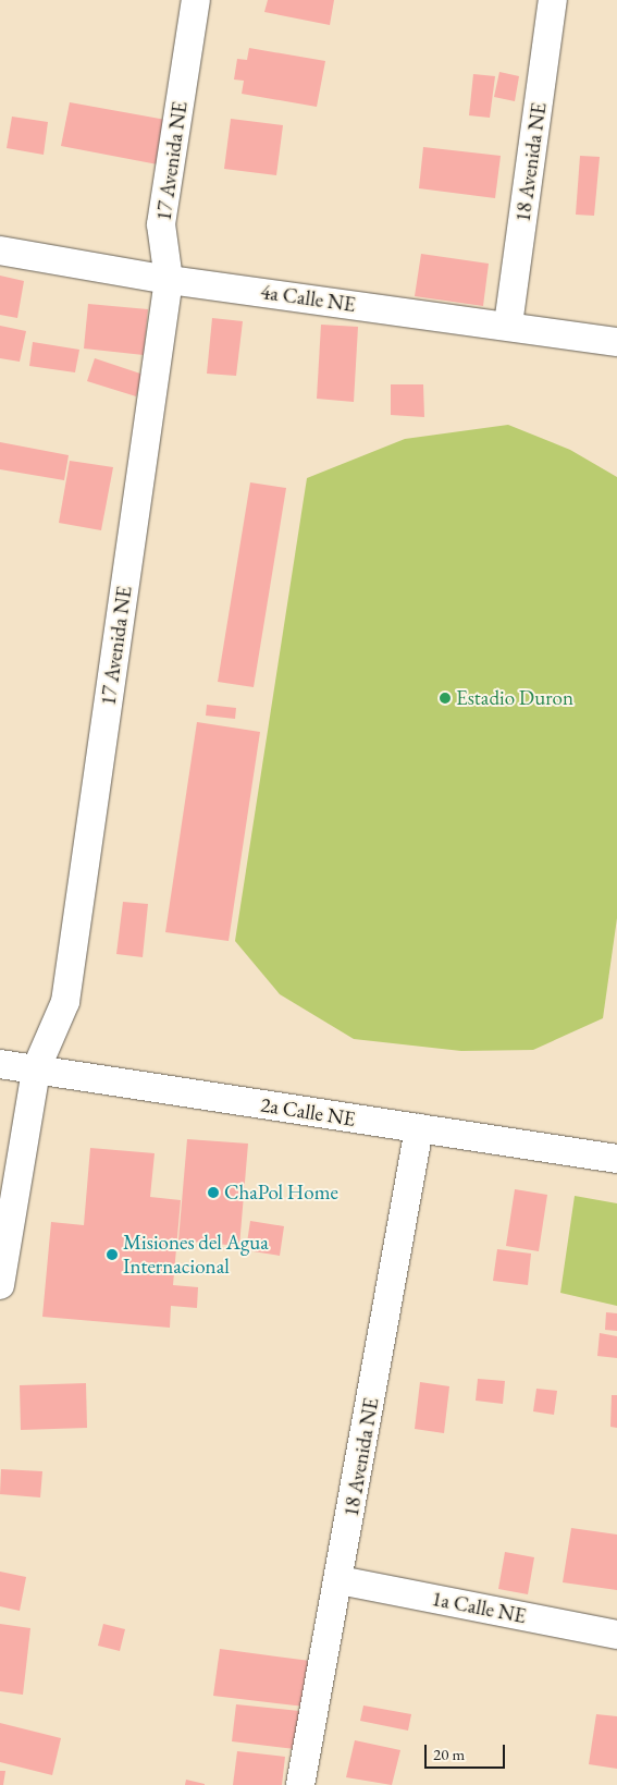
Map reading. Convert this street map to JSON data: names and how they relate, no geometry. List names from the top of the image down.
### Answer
{
  "streets": {
    "street": [
      "17 Avenida NE",
      "18 Avenida NE",
      "4a Calle NE",
      "2a Calle NE",
      "1a Calle NE"
    ]
  },
  "crossings": [
    ["17 Avenida NE", "4a Calle NE"],
    ["17 Avenida NE", "2a Calle NE"],
    ["18 Avenida NE", "4a Calle NE"],
    ["18 Avenida NE", "2a Calle NE"],
    ["18 Avenida NE", "1a Calle NE"]
  ],
  "places": ["Estadio Duron", "ChaPol Home", "Misiones del Agua Internacional"],
  "scale_bar": "20 m"
}
